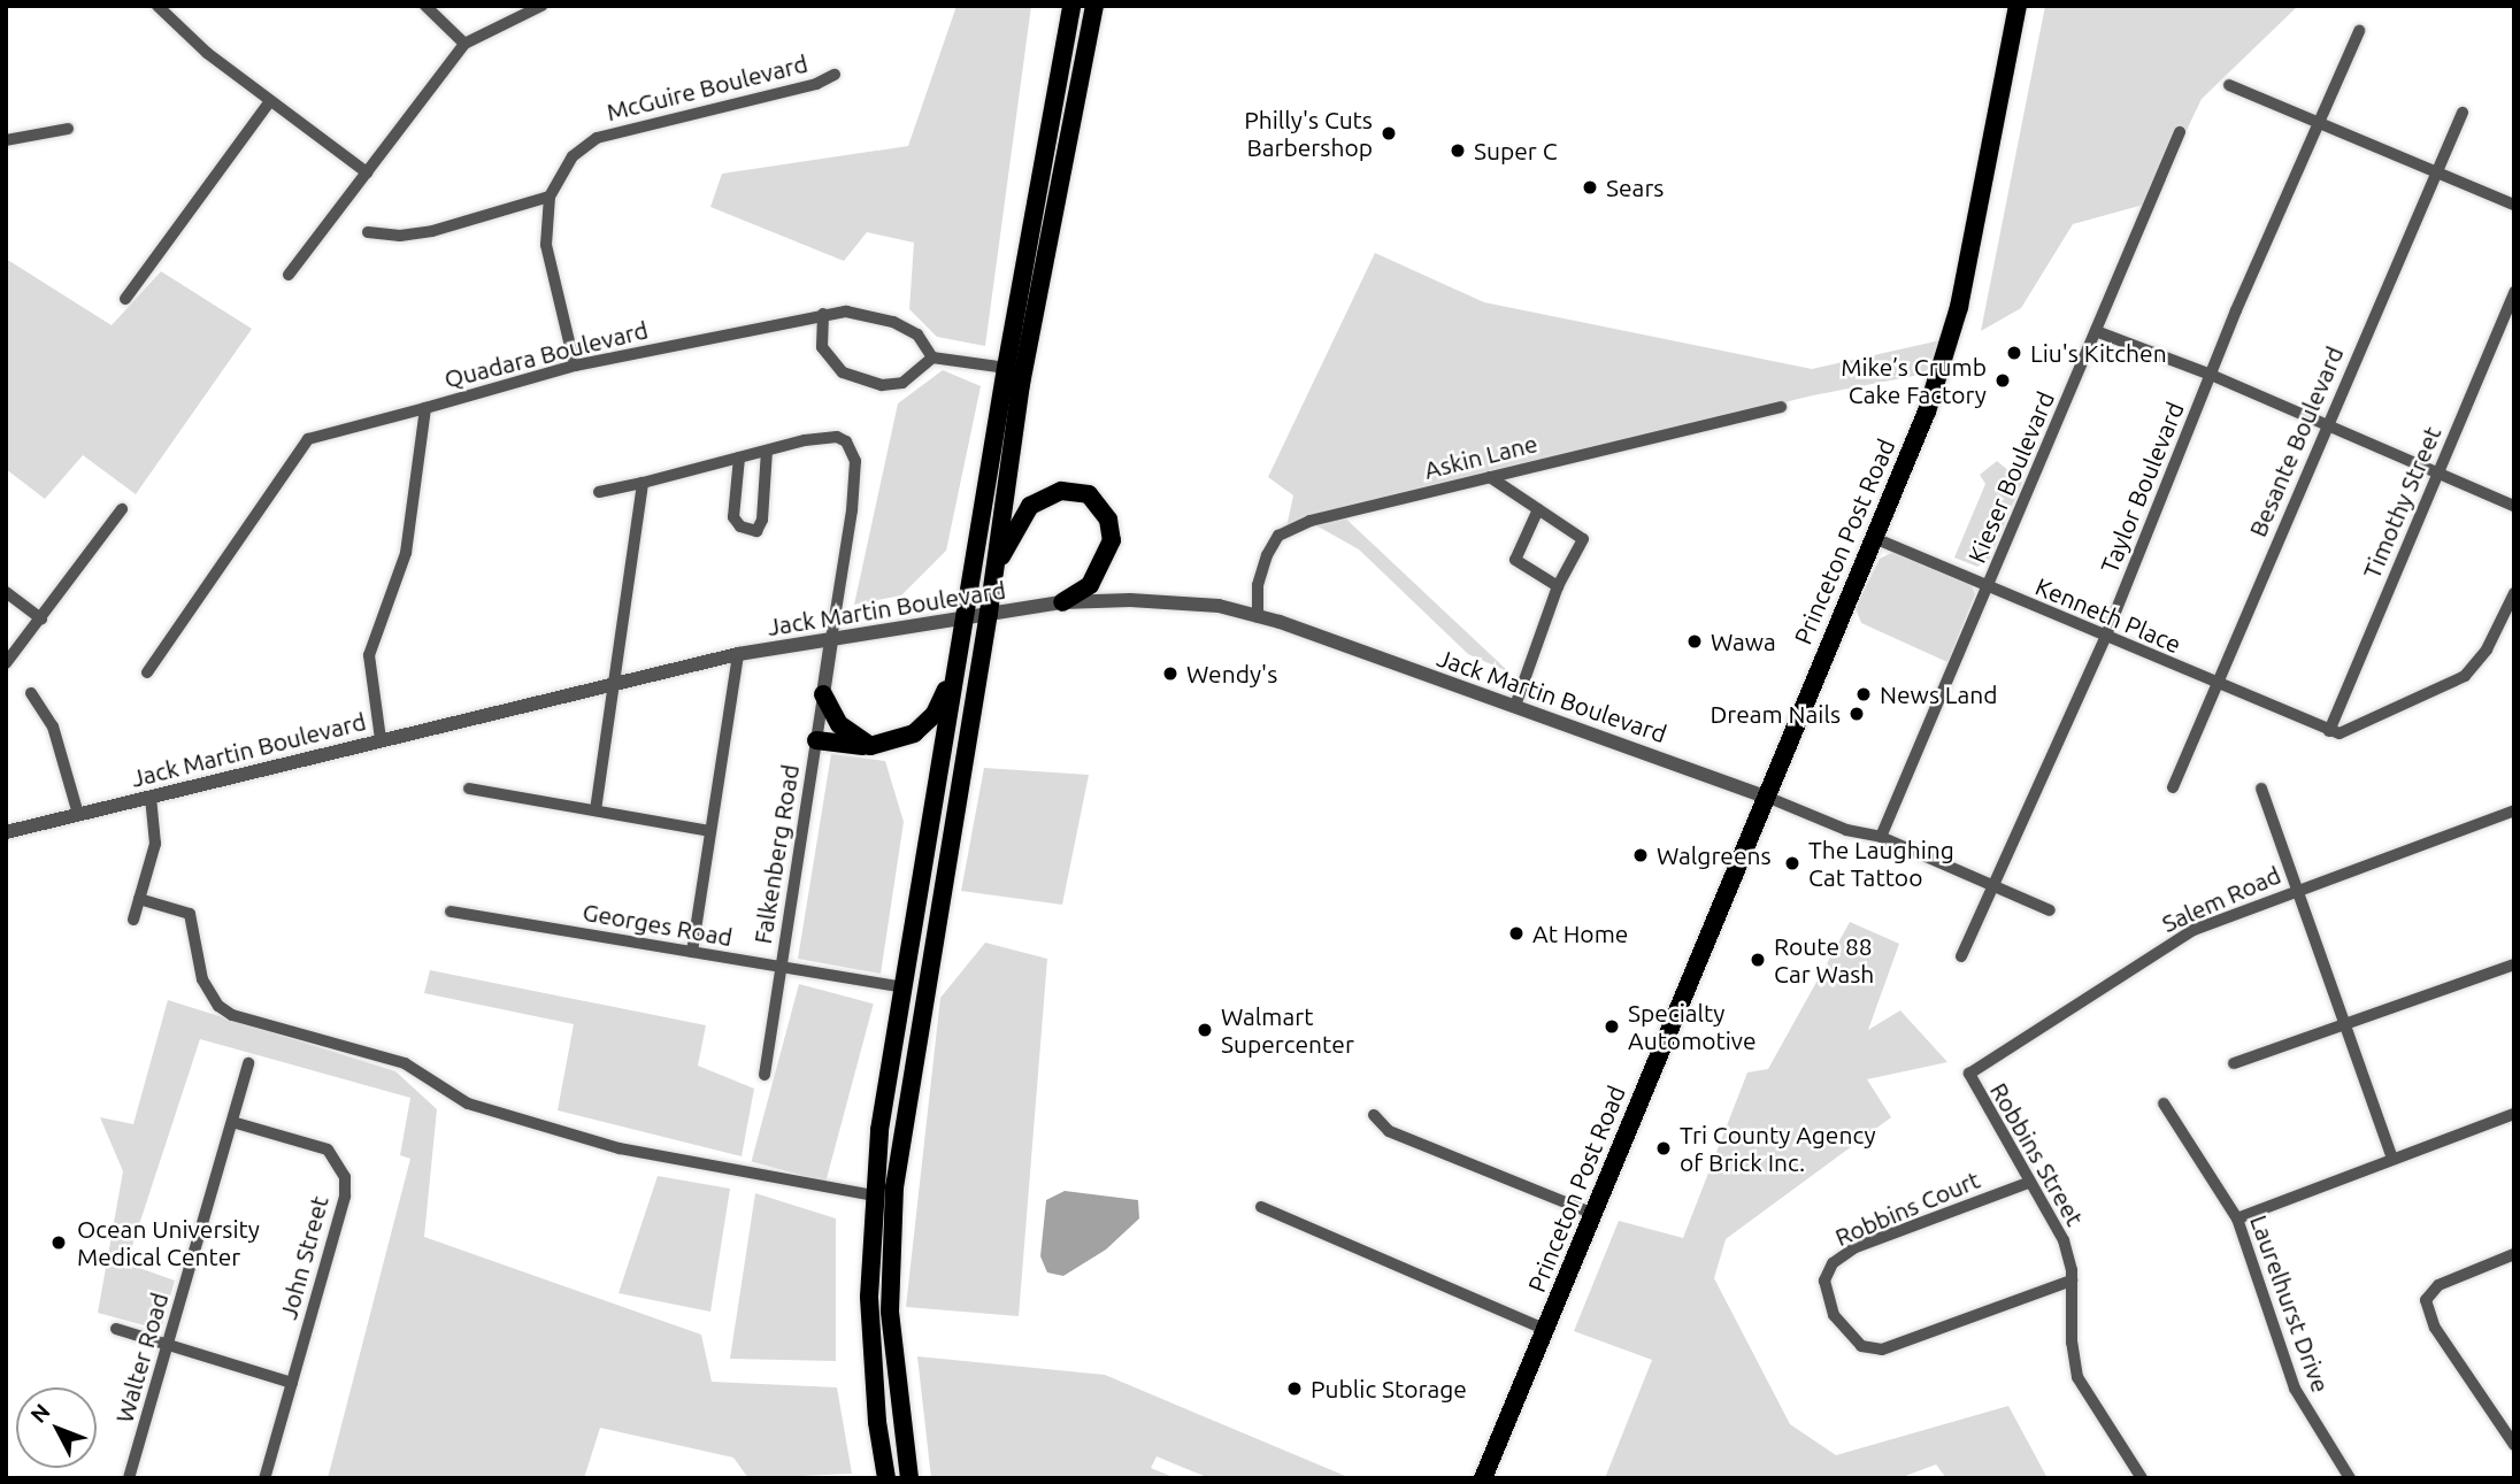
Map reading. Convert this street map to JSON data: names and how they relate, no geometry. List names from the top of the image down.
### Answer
{
  "streets": {
    "main road": ["Princeton Post Road"],
    "street": [
      "McGuire Boulevard",
      "Quadara Boulevard",
      "Besante Boulevard",
      "Askin Lane",
      "Kieser Boulevard",
      "Taylor Boulevard",
      "Timothy Street",
      "Jack Martin Boulevard",
      "Kenneth Place",
      "Falkenberg Road",
      "Salem Road",
      "Georges Road",
      "Robbins Street",
      "Robbins Court",
      "John Street",
      "Laurelhurst Drive",
      "Walter Road"
    ]
  },
  "crossings": [
    ["McGuire Boulevard", "Quadara Boulevard"],
    ["Quadara Boulevard", "Jack Martin Boulevard"],
    ["Besante Boulevard", "Kenneth Place"],
    ["Askin Lane", "Jack Martin Boulevard"],
    ["Kieser Boulevard", "Kenneth Place"],
    ["Taylor Boulevard", "Kenneth Place"],
    ["Timothy Street", "Kenneth Place"],
    ["Princeton Post Road", "Jack Martin Boulevard"],
    ["Princeton Post Road", "Kenneth Place"],
    ["Jack Martin Boulevard", "Falkenberg Road"],
    ["Falkenberg Road", "Georges Road"],
    ["Salem Road", "Robbins Street"],
    ["Robbins Street", "Robbins Court"],
    ["John Street", "Walter Road"]
  ],
  "places": [
    "Philly's Cuts Barbershop",
    "Super C",
    "Sears",
    "Liu's Kitchen",
    "Mike’s Crumb Cake Factory",
    "Wawa",
    "Wendy's",
    "News Land",
    "Dream Nails",
    "Walgreens",
    "The Laughing Cat Tattoo",
    "At Home",
    "Route 88 Car Wash",
    "Specialty Automotive",
    "Walmart Supercenter",
    "Tri County Agency of Brick Inc.",
    "Ocean University Medical Center",
    "Public Storage"
  ],
  "north": "top left"
}
